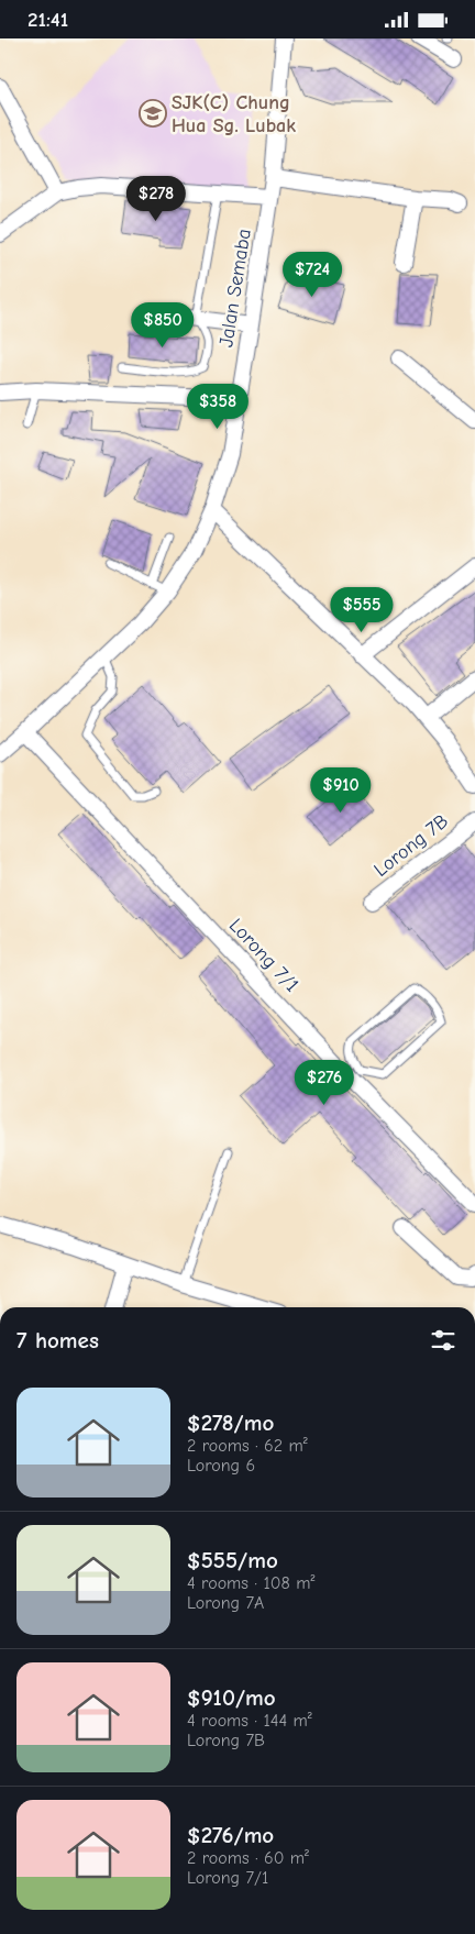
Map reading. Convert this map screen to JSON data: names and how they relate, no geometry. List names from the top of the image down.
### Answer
{
  "streets": {
    "street": ["Jalan Semaba", "Lorong 7B", "Lorong 7/1"]
  },
  "crossings": [
    ["Jalan Semaba", "Lorong 7/1"]
  ],
  "places": {
    "school or university": ["SJK(C) Chung Hua Sg. Lubak"]
  },
  "page": {
    "status": "21:41",
    "price": [
      "$278",
      "$724",
      "$850",
      "$358",
      "$555",
      "$910",
      "$276"
    ],
    "heading": "7 homes",
    "list": [
      {
        "name": "$278/mo",
        "note": "2 rooms · 62 m² · Lorong 6"
      },
      {
        "name": "$555/mo",
        "note": "4 rooms · 108 m² · Lorong 7A"
      },
      {
        "name": "$910/mo",
        "note": "4 rooms · 144 m² · Lorong 7B"
      },
      {
        "name": "$276/mo",
        "note": "2 rooms · 60 m² · Lorong 7/1"
      }
    ]
  }
}
